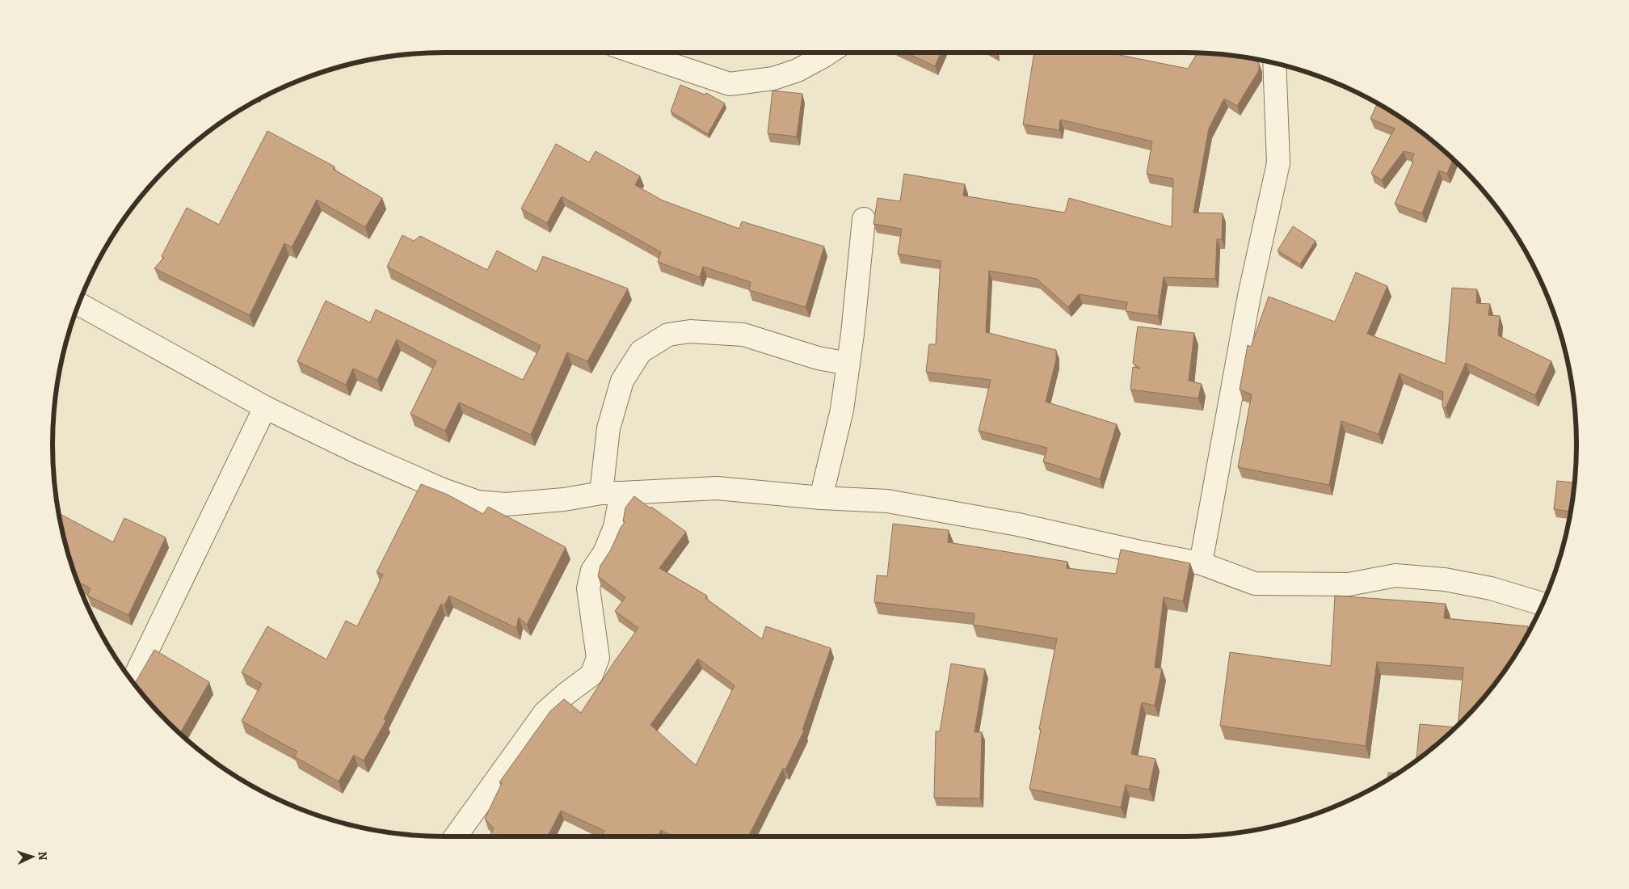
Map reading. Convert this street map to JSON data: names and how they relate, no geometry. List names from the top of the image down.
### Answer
{
  "north": "right"
}
